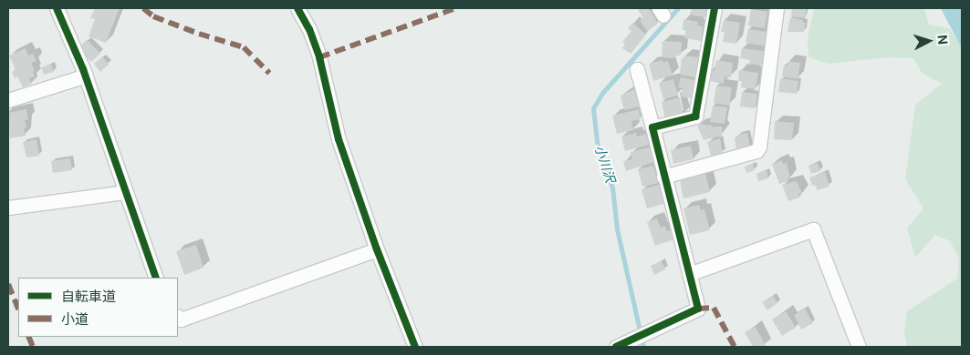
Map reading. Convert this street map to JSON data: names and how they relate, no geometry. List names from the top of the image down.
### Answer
{
  "water": ["小川沢"],
  "legend": ["自転車道", "小道"],
  "north": "right"
}
